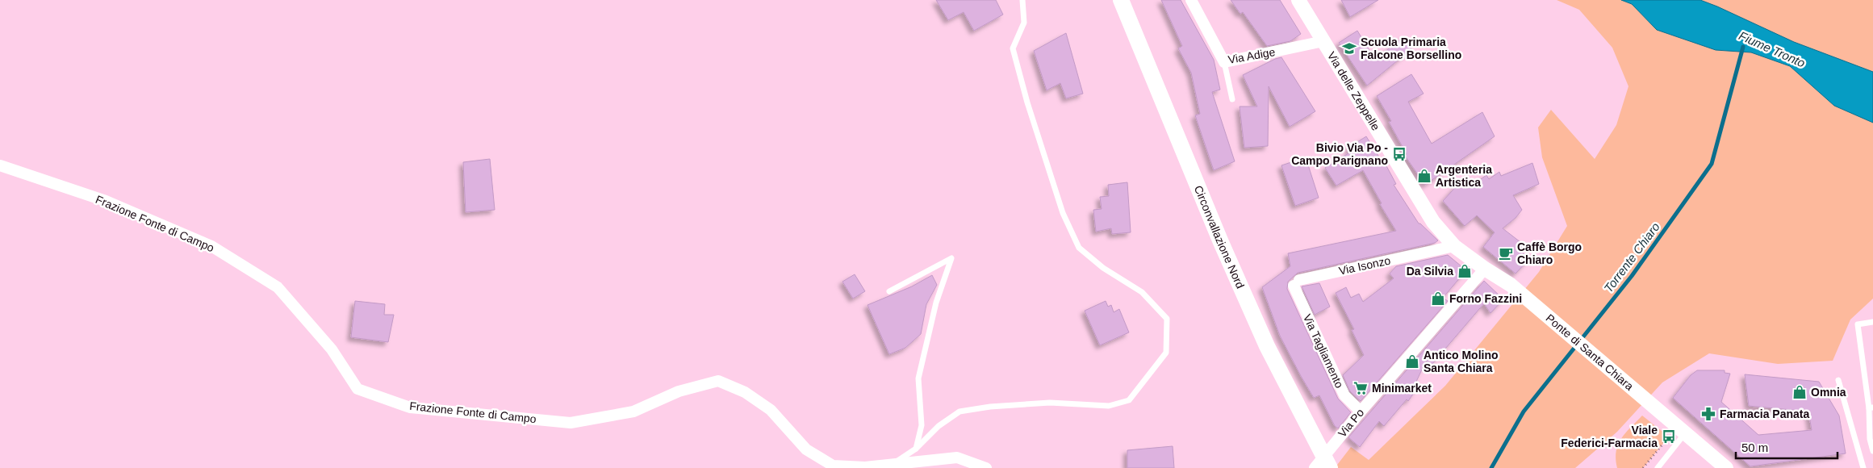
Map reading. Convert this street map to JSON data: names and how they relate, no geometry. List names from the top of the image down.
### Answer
{
  "streets": {
    "main road": ["Circonvallazione Nord"],
    "street": [
      "Via Adige",
      "Via delle Zeppelle",
      "Frazione Fonte di Campo",
      "Via Isonzo",
      "Via Tagliamento",
      "Ponte di Santa Chiara",
      "Via Po"
    ]
  },
  "crossings": [
    ["Via Adige", "Via delle Zeppelle"],
    ["Via delle Zeppelle", "Via Isonzo"],
    ["Via delle Zeppelle", "Ponte di Santa Chiara"],
    ["Via delle Zeppelle", "Via Po"],
    ["Via Isonzo", "Via Tagliamento"],
    ["Via Tagliamento", "Via Po"]
  ],
  "water": ["Fiume Tronto", "Torrente Chiaro"],
  "places": {
    "school or university": ["Scuola Primaria Falcone Borsellino"],
    "bus stop": ["Bivio Via Po - Campo Parignano", "Viale Federici-Farmacia"],
    "shop": [
      "Argenteria Artistica",
      "Da Silvia",
      "Forno Fazzini",
      "Antico Molino Santa Chiara",
      "Omnia"
    ],
    "cafe": ["Caffè Borgo Chiaro"],
    "supermarket": ["Minimarket"],
    "pharmacy": ["Farmacia Panata"]
  },
  "scale_bar": "50 m"
}
